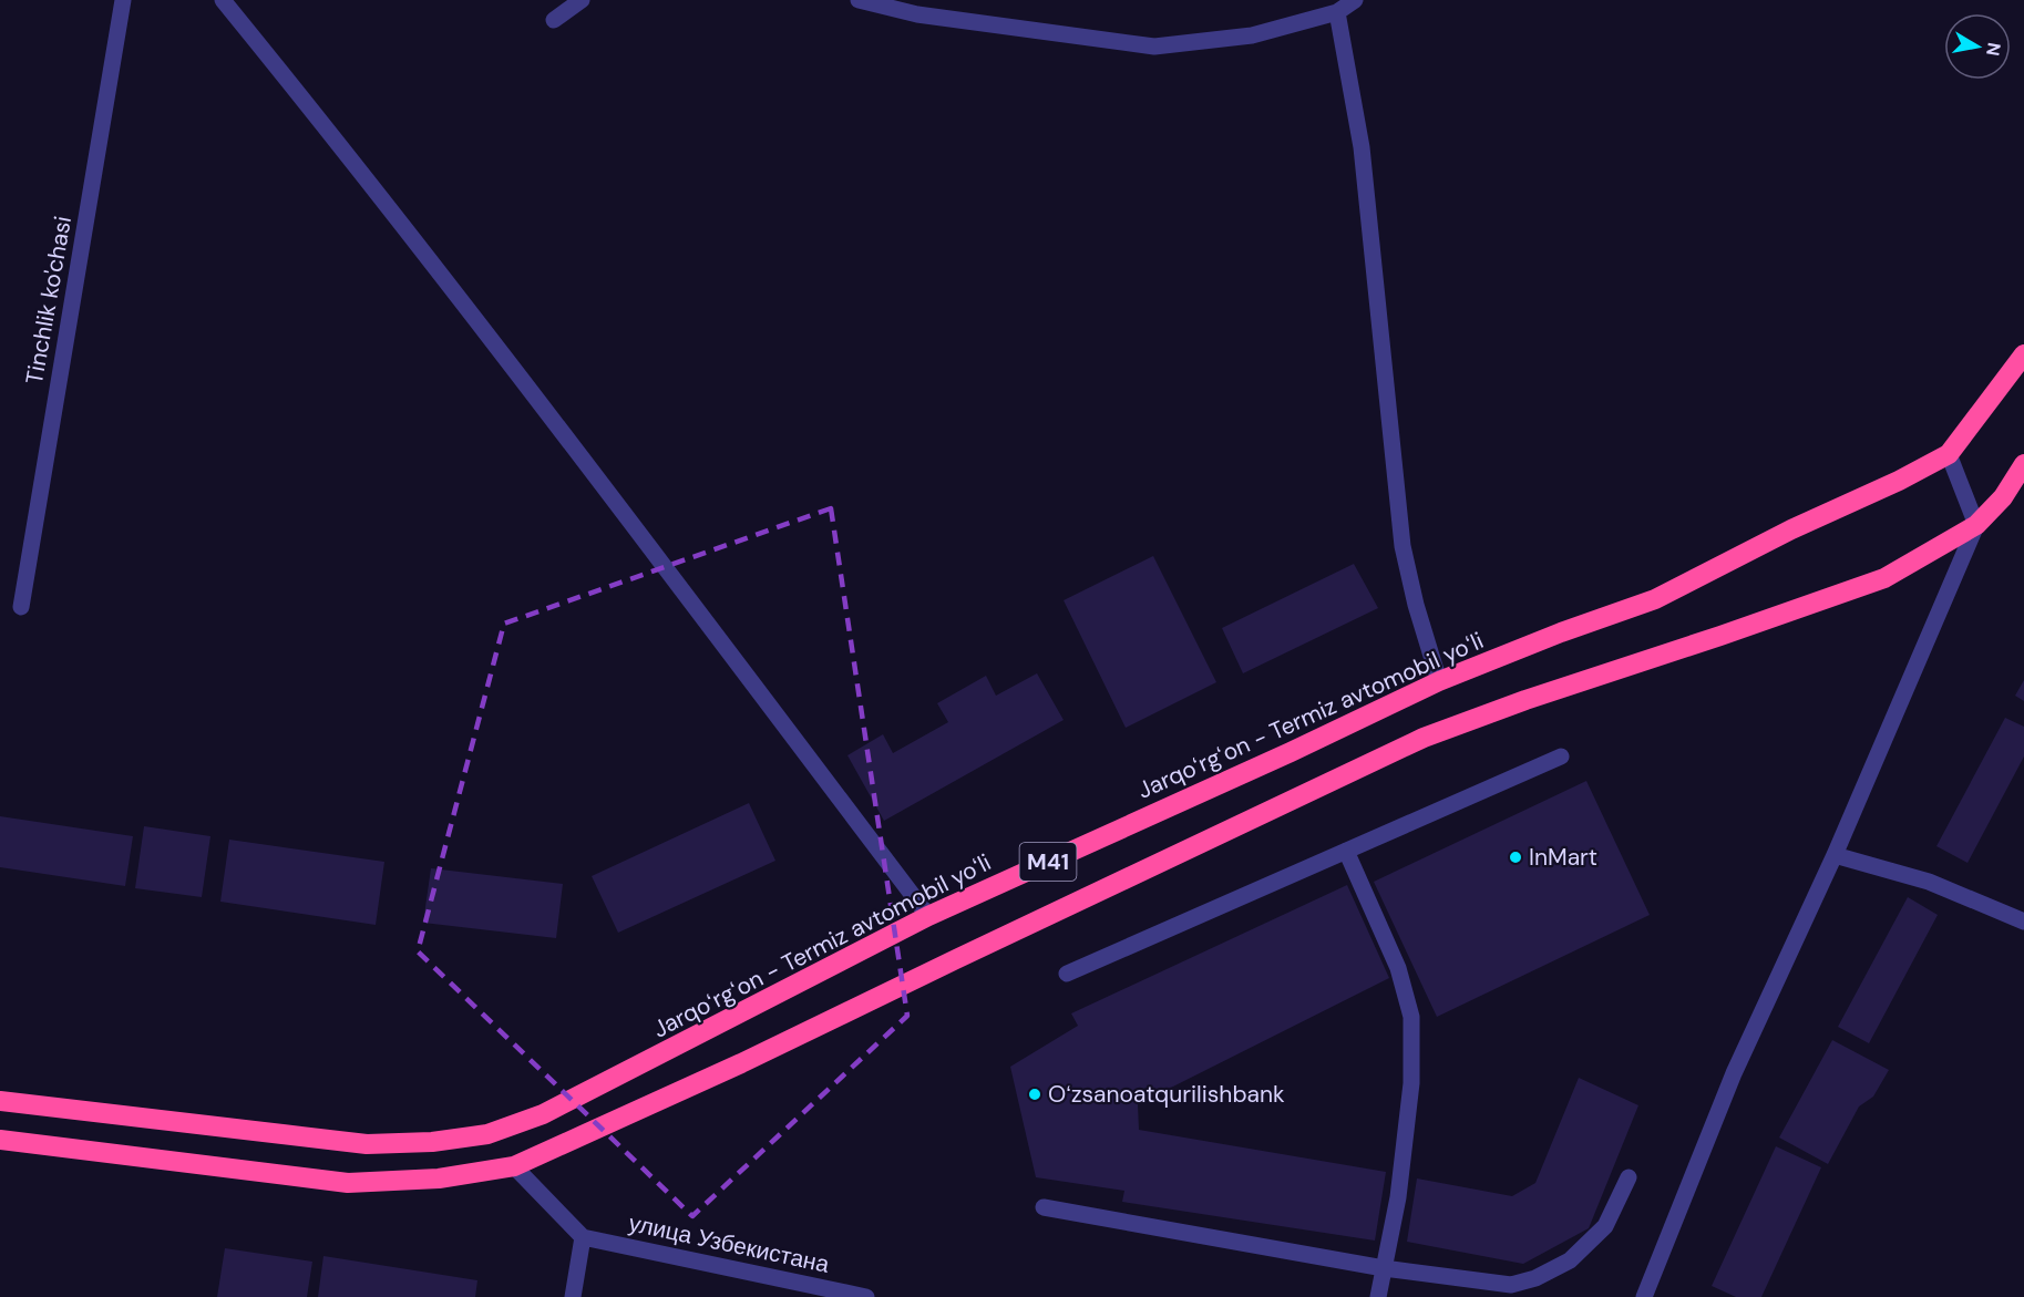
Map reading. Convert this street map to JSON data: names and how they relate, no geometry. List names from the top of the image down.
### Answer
{
  "streets": {
    "highway": ["Jarqoʻrgʻon - Termiz avtomobil yoʻli", "M41"],
    "street": ["Tinchlik ko'chasi", "улица Узбекистана"]
  },
  "places": ["InMart", "Oʻzsanoatqurilishbank"],
  "north": "right"
}
